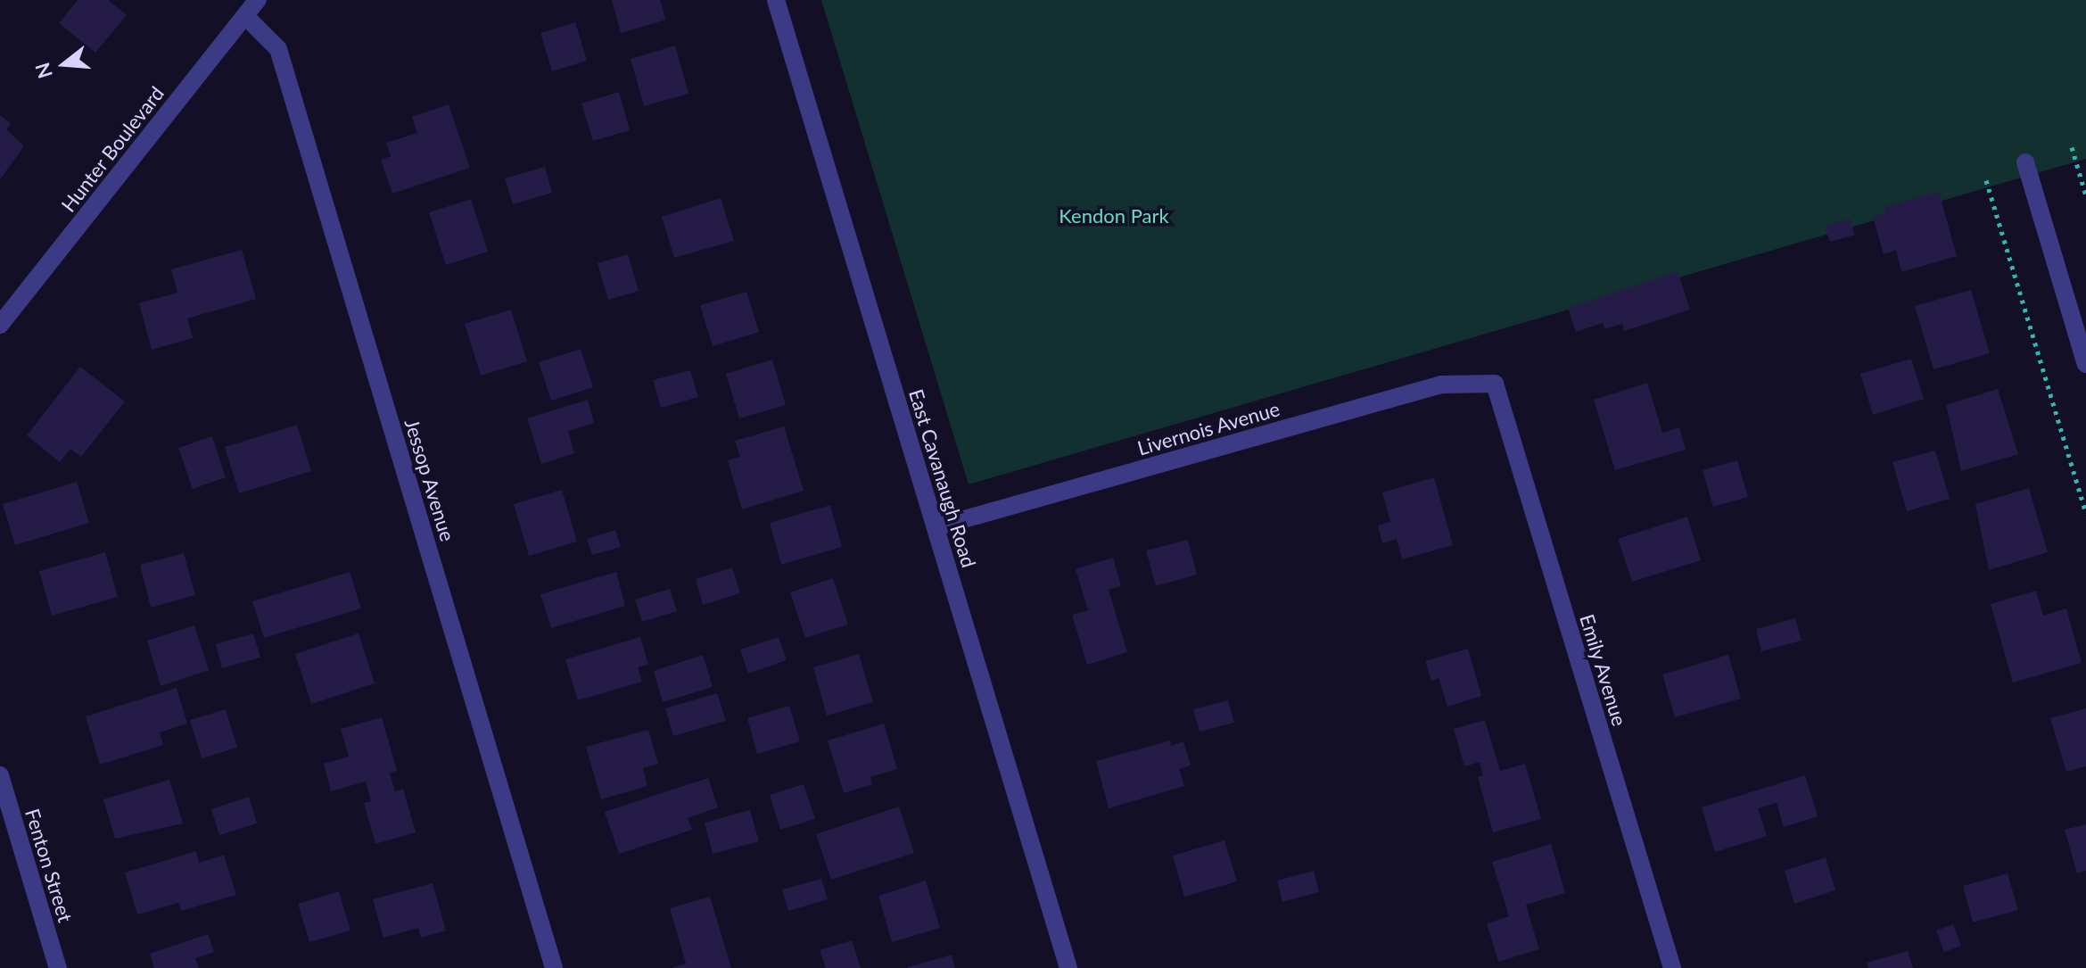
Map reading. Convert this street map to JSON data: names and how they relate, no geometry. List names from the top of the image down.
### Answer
{
  "streets": {
    "street": [
      "Hunter Boulevard",
      "Livernois Avenue",
      "East Cavanaugh Road",
      "Jessop Avenue",
      "Emily Avenue",
      "Fenton Street"
    ]
  },
  "crossings": [
    ["Hunter Boulevard", "Jessop Avenue"],
    ["Livernois Avenue", "East Cavanaugh Road"],
    ["Livernois Avenue", "Emily Avenue"]
  ],
  "parks": ["Kendon Park"],
  "north": "left"
}
